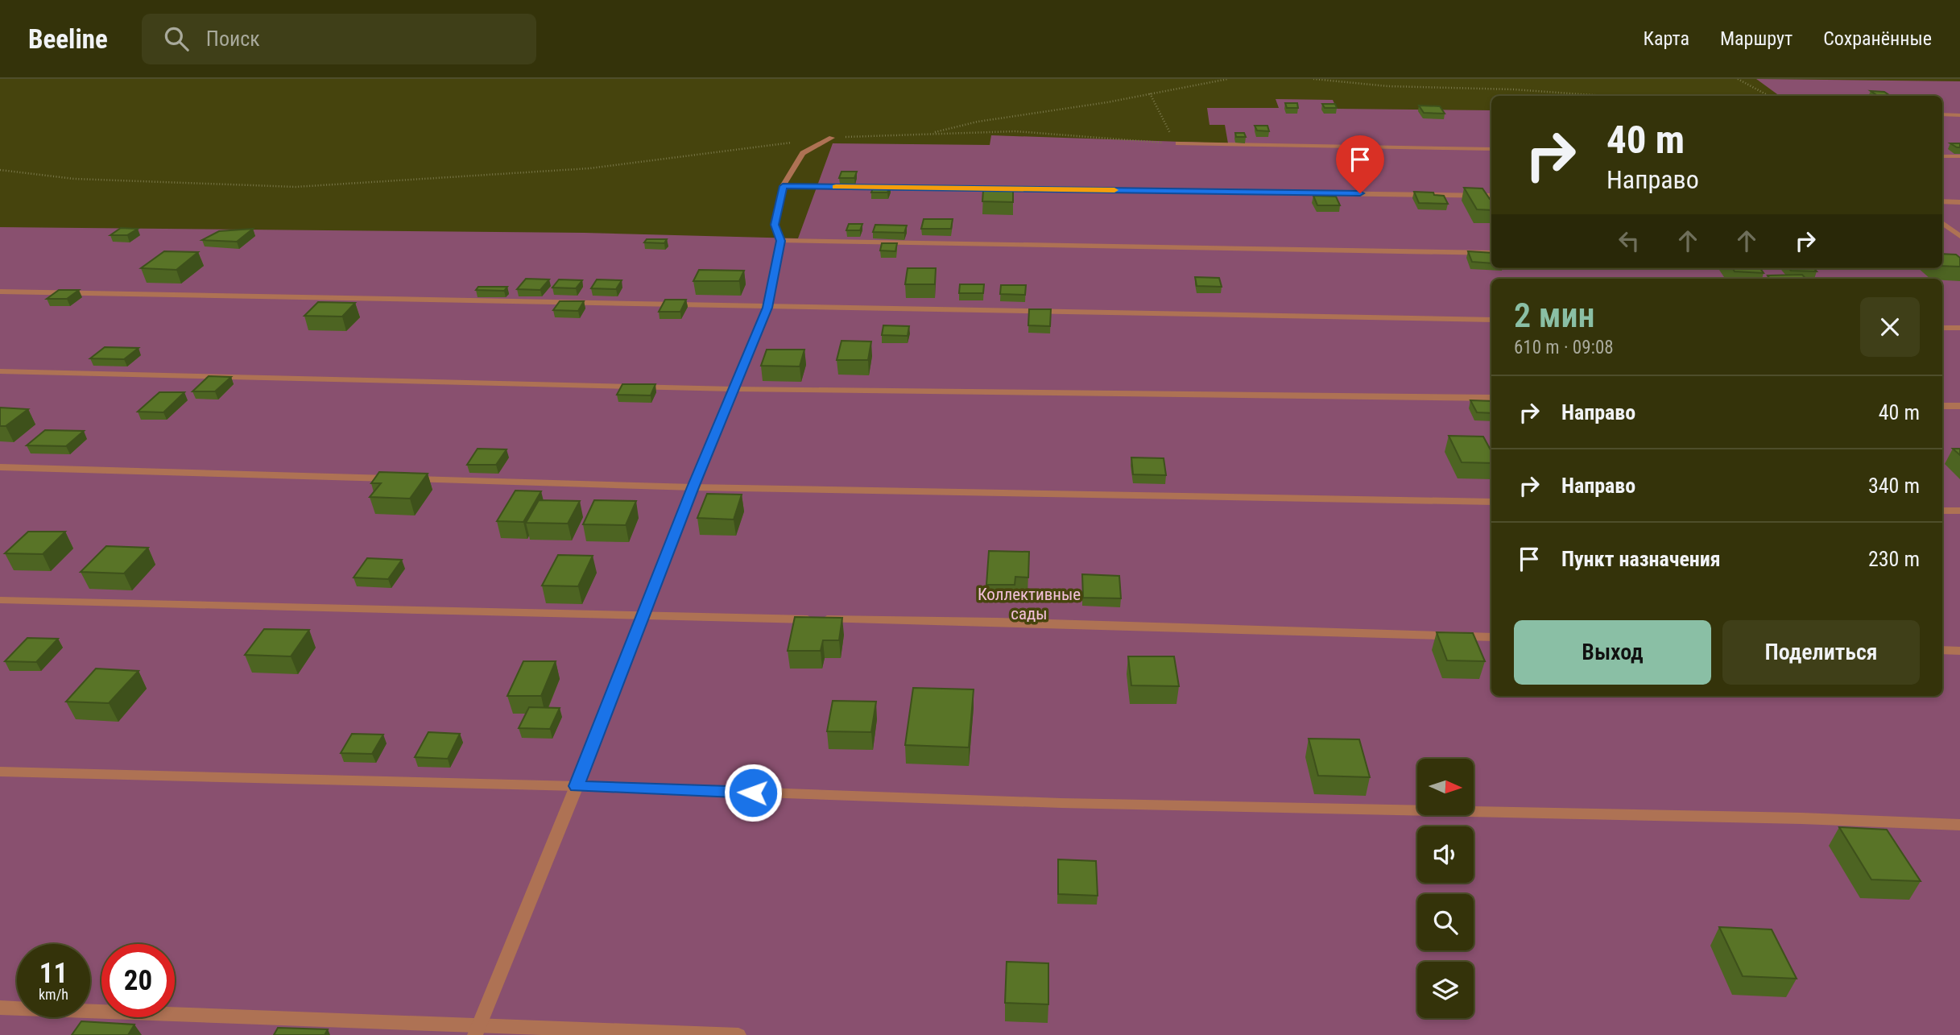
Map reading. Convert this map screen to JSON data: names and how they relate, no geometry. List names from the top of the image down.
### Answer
{
  "parks": ["Коллективные сады"],
  "north": "right",
  "page": {
    "header": "Beeline",
    "search": "Поиск",
    "nav": ["Карта", "Маршрут", "Сохранённые"],
    "turn": ["40 m", "Направо"],
    "heading": ["2 мин", "610 m · 09:08"],
    "list": [
      {
        "name": "Направо",
        "value": "40 m"
      },
      {
        "name": "Направо",
        "value": "340 m"
      },
      {
        "name": "Пункт назначения",
        "value": "230 m"
      }
    ],
    "buttons": ["Выход", "Поделиться"],
    "speed": "11 km/h",
    "limit": "20"
  }
}
